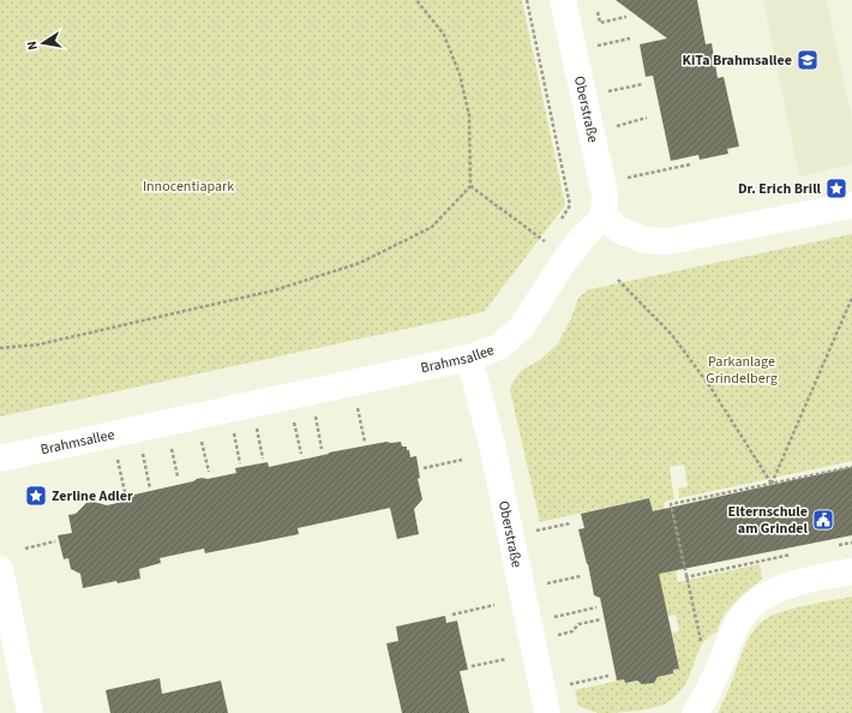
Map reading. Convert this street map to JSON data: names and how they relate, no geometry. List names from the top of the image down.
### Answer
{
  "streets": {
    "street": ["Oberstraße", "Brahmsallee"]
  },
  "crossings": [
    ["Oberstraße", "Brahmsallee"]
  ],
  "parks": ["Innocentiapark", "Parkanlage Grindelberg"],
  "places": {
    "school or university": ["KiTa Brahmsallee"],
    "place": ["Dr. Erich Brill", "Zerline Adler"],
    "public building": ["Elternschule am Grindel"]
  },
  "north": "left"
}
